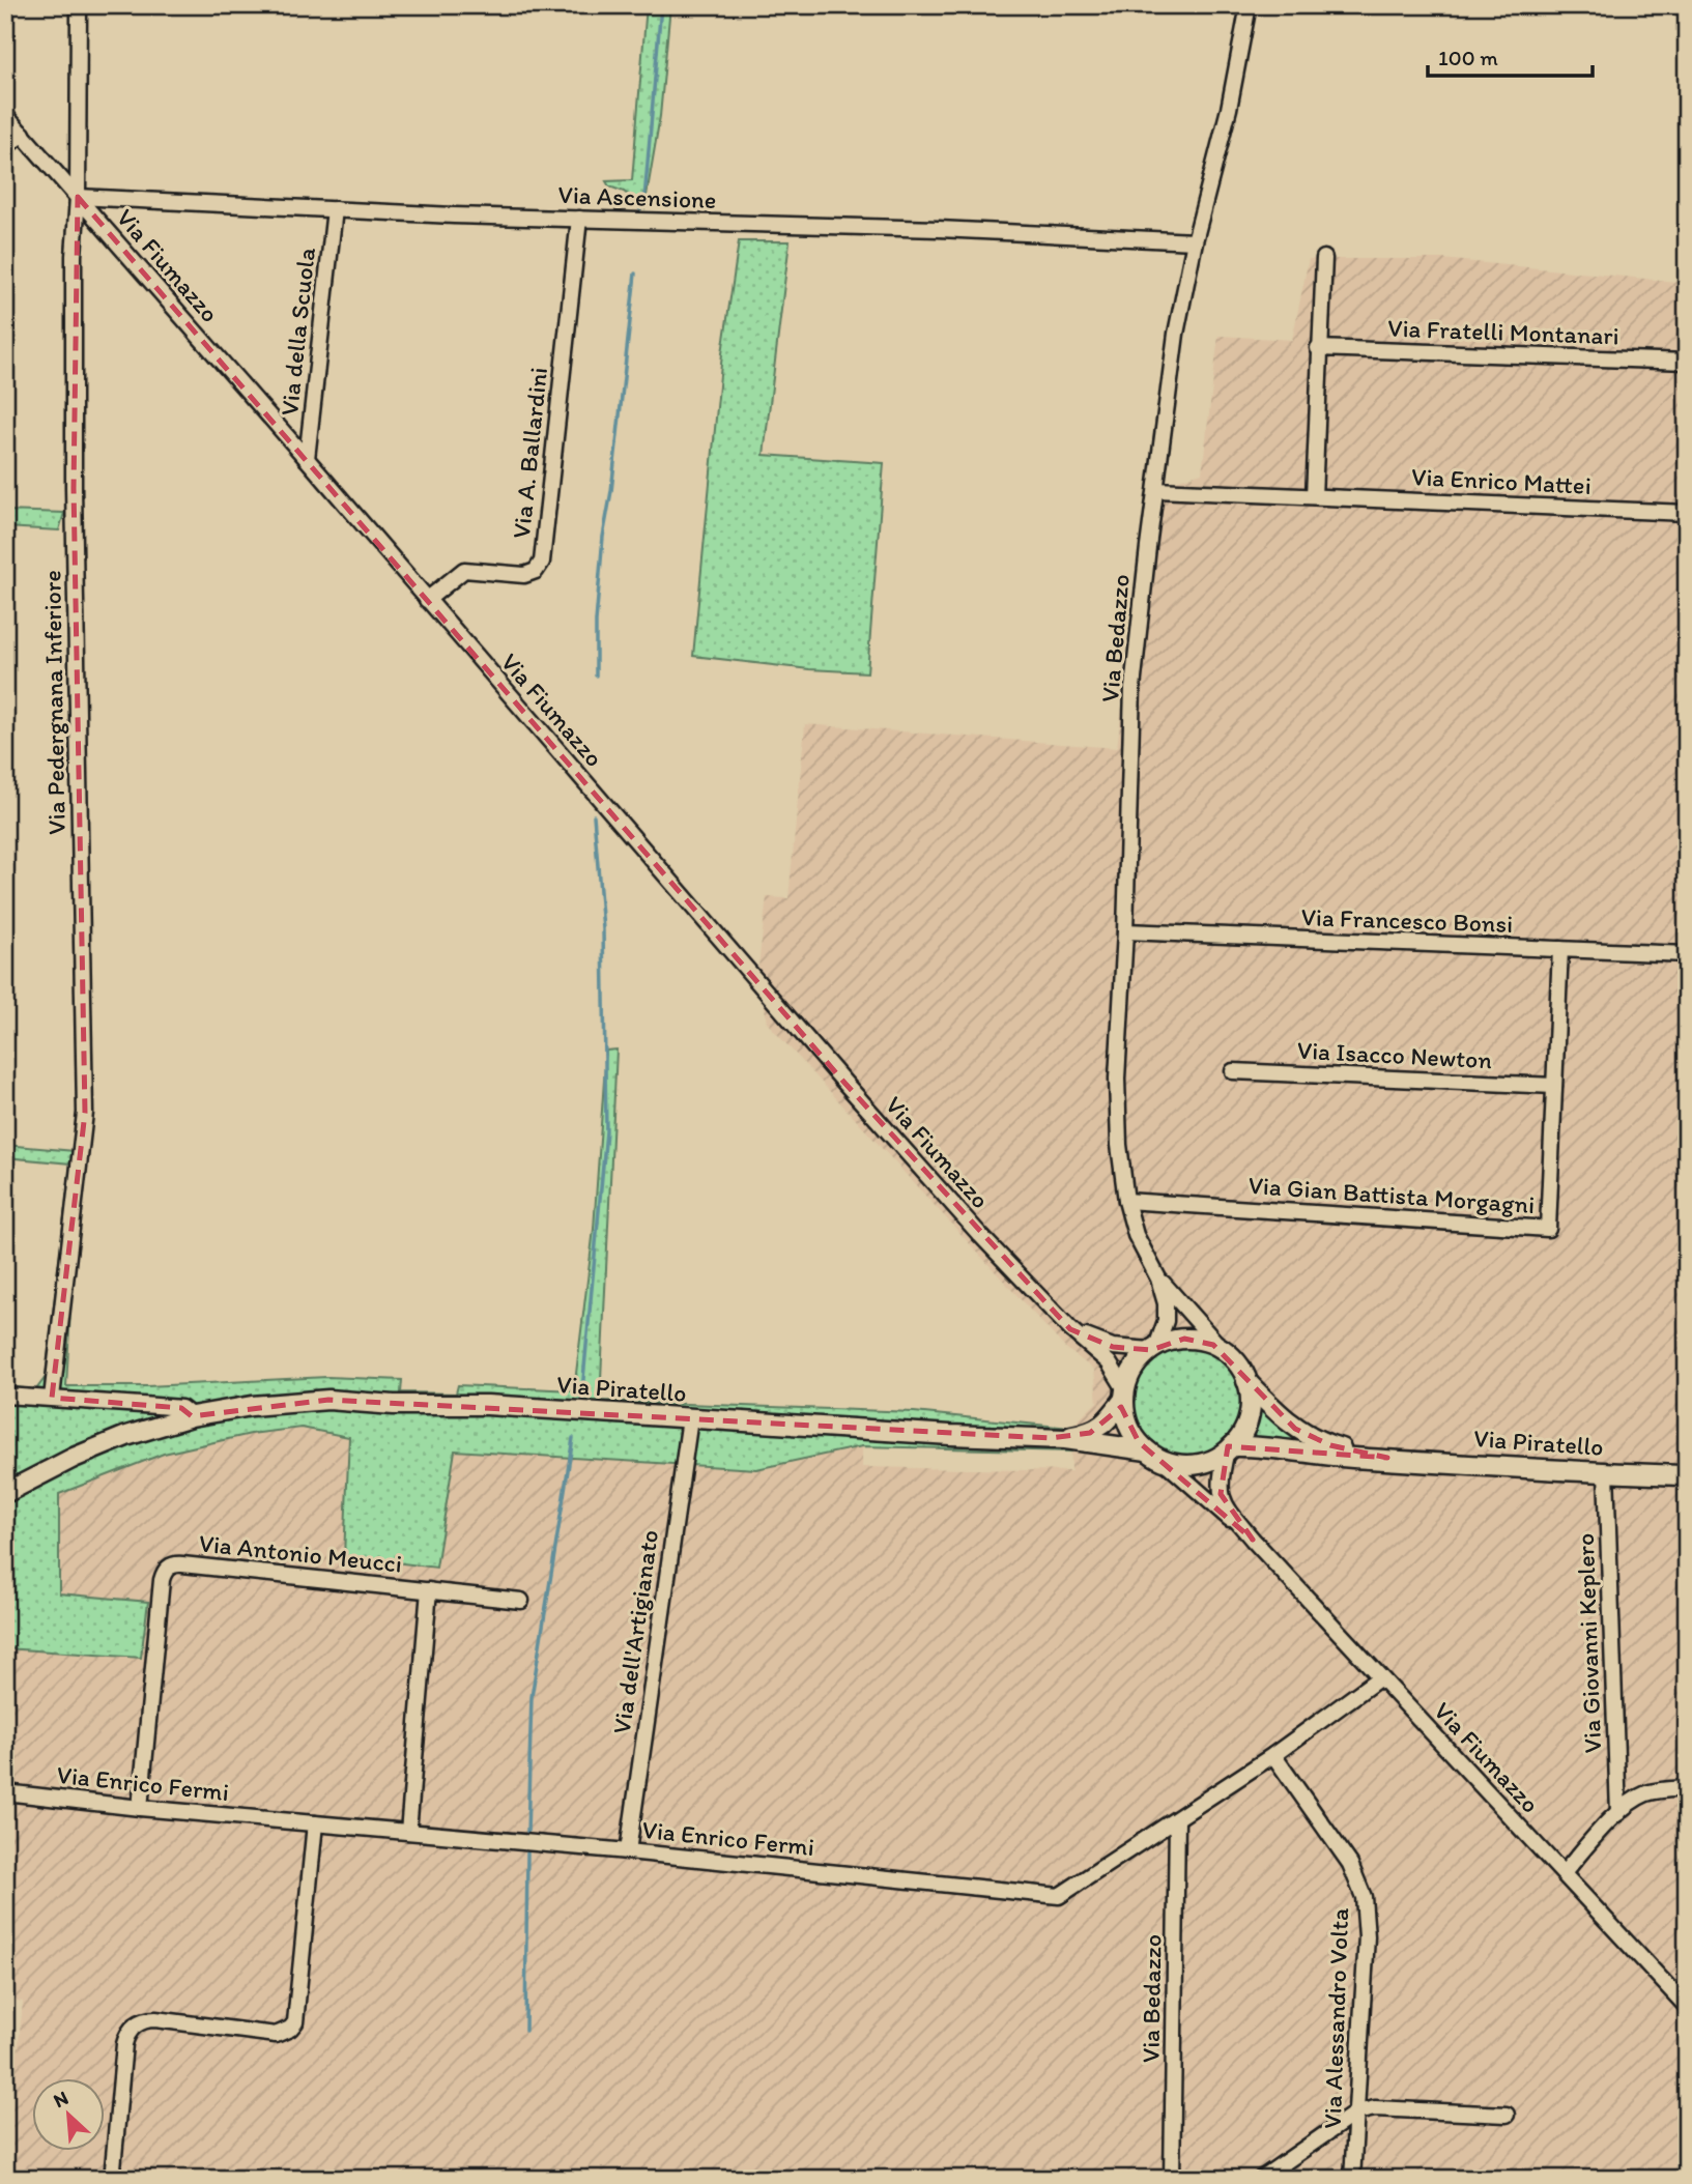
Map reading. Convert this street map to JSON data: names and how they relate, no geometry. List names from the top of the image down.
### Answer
{
  "streets": {
    "main road": ["Via Piratello"],
    "street": [
      "Via Ascensione",
      "Via Fiumazzo",
      "Via della Scuola",
      "Via Fratelli Montanari",
      "Via A. Ballardini",
      "Via Enrico Mattei",
      "Via Bedazzo",
      "Via Pedergnana Inferiore",
      "Via Francesco Bonsi",
      "Via Isacco Newton",
      "Via Gian Battista Morgagni",
      "Via Antonio Meucci",
      "Via dell'Artigianato",
      "Via Giovanni Keplero",
      "Via Enrico Fermi",
      "Via Alessandro Volta"
    ]
  },
  "crossings": [
    ["Via Ascensione", "Via Fiumazzo"],
    ["Via Ascensione", "Via della Scuola"],
    ["Via Ascensione", "Via A. Ballardini"],
    ["Via Ascensione", "Via Bedazzo"],
    ["Via Ascensione", "Via Pedergnana Inferiore"],
    ["Via Fiumazzo", "Via della Scuola"],
    ["Via Fiumazzo", "Via A. Ballardini"],
    ["Via Fiumazzo", "Via Bedazzo"],
    ["Via Fiumazzo", "Via Pedergnana Inferiore"],
    ["Via Fiumazzo", "Via Piratello"],
    ["Via Fiumazzo", "Via Enrico Fermi"],
    ["Via Enrico Mattei", "Via Bedazzo"],
    ["Via Bedazzo", "Via Francesco Bonsi"],
    ["Via Bedazzo", "Via Gian Battista Morgagni"],
    ["Via Bedazzo", "Via Piratello"],
    ["Via Bedazzo", "Via Enrico Fermi"],
    ["Via Pedergnana Inferiore", "Via Piratello"],
    ["Via Francesco Bonsi", "Via Gian Battista Morgagni"],
    ["Via Isacco Newton", "Via Gian Battista Morgagni"],
    ["Via Piratello", "Via dell'Artigianato"],
    ["Via Piratello", "Via Giovanni Keplero"],
    ["Via Antonio Meucci", "Via Enrico Fermi"],
    ["Via dell'Artigianato", "Via Enrico Fermi"],
    ["Via Enrico Fermi", "Via Alessandro Volta"]
  ],
  "scale_bar": "100 m",
  "north": "top left"
}
